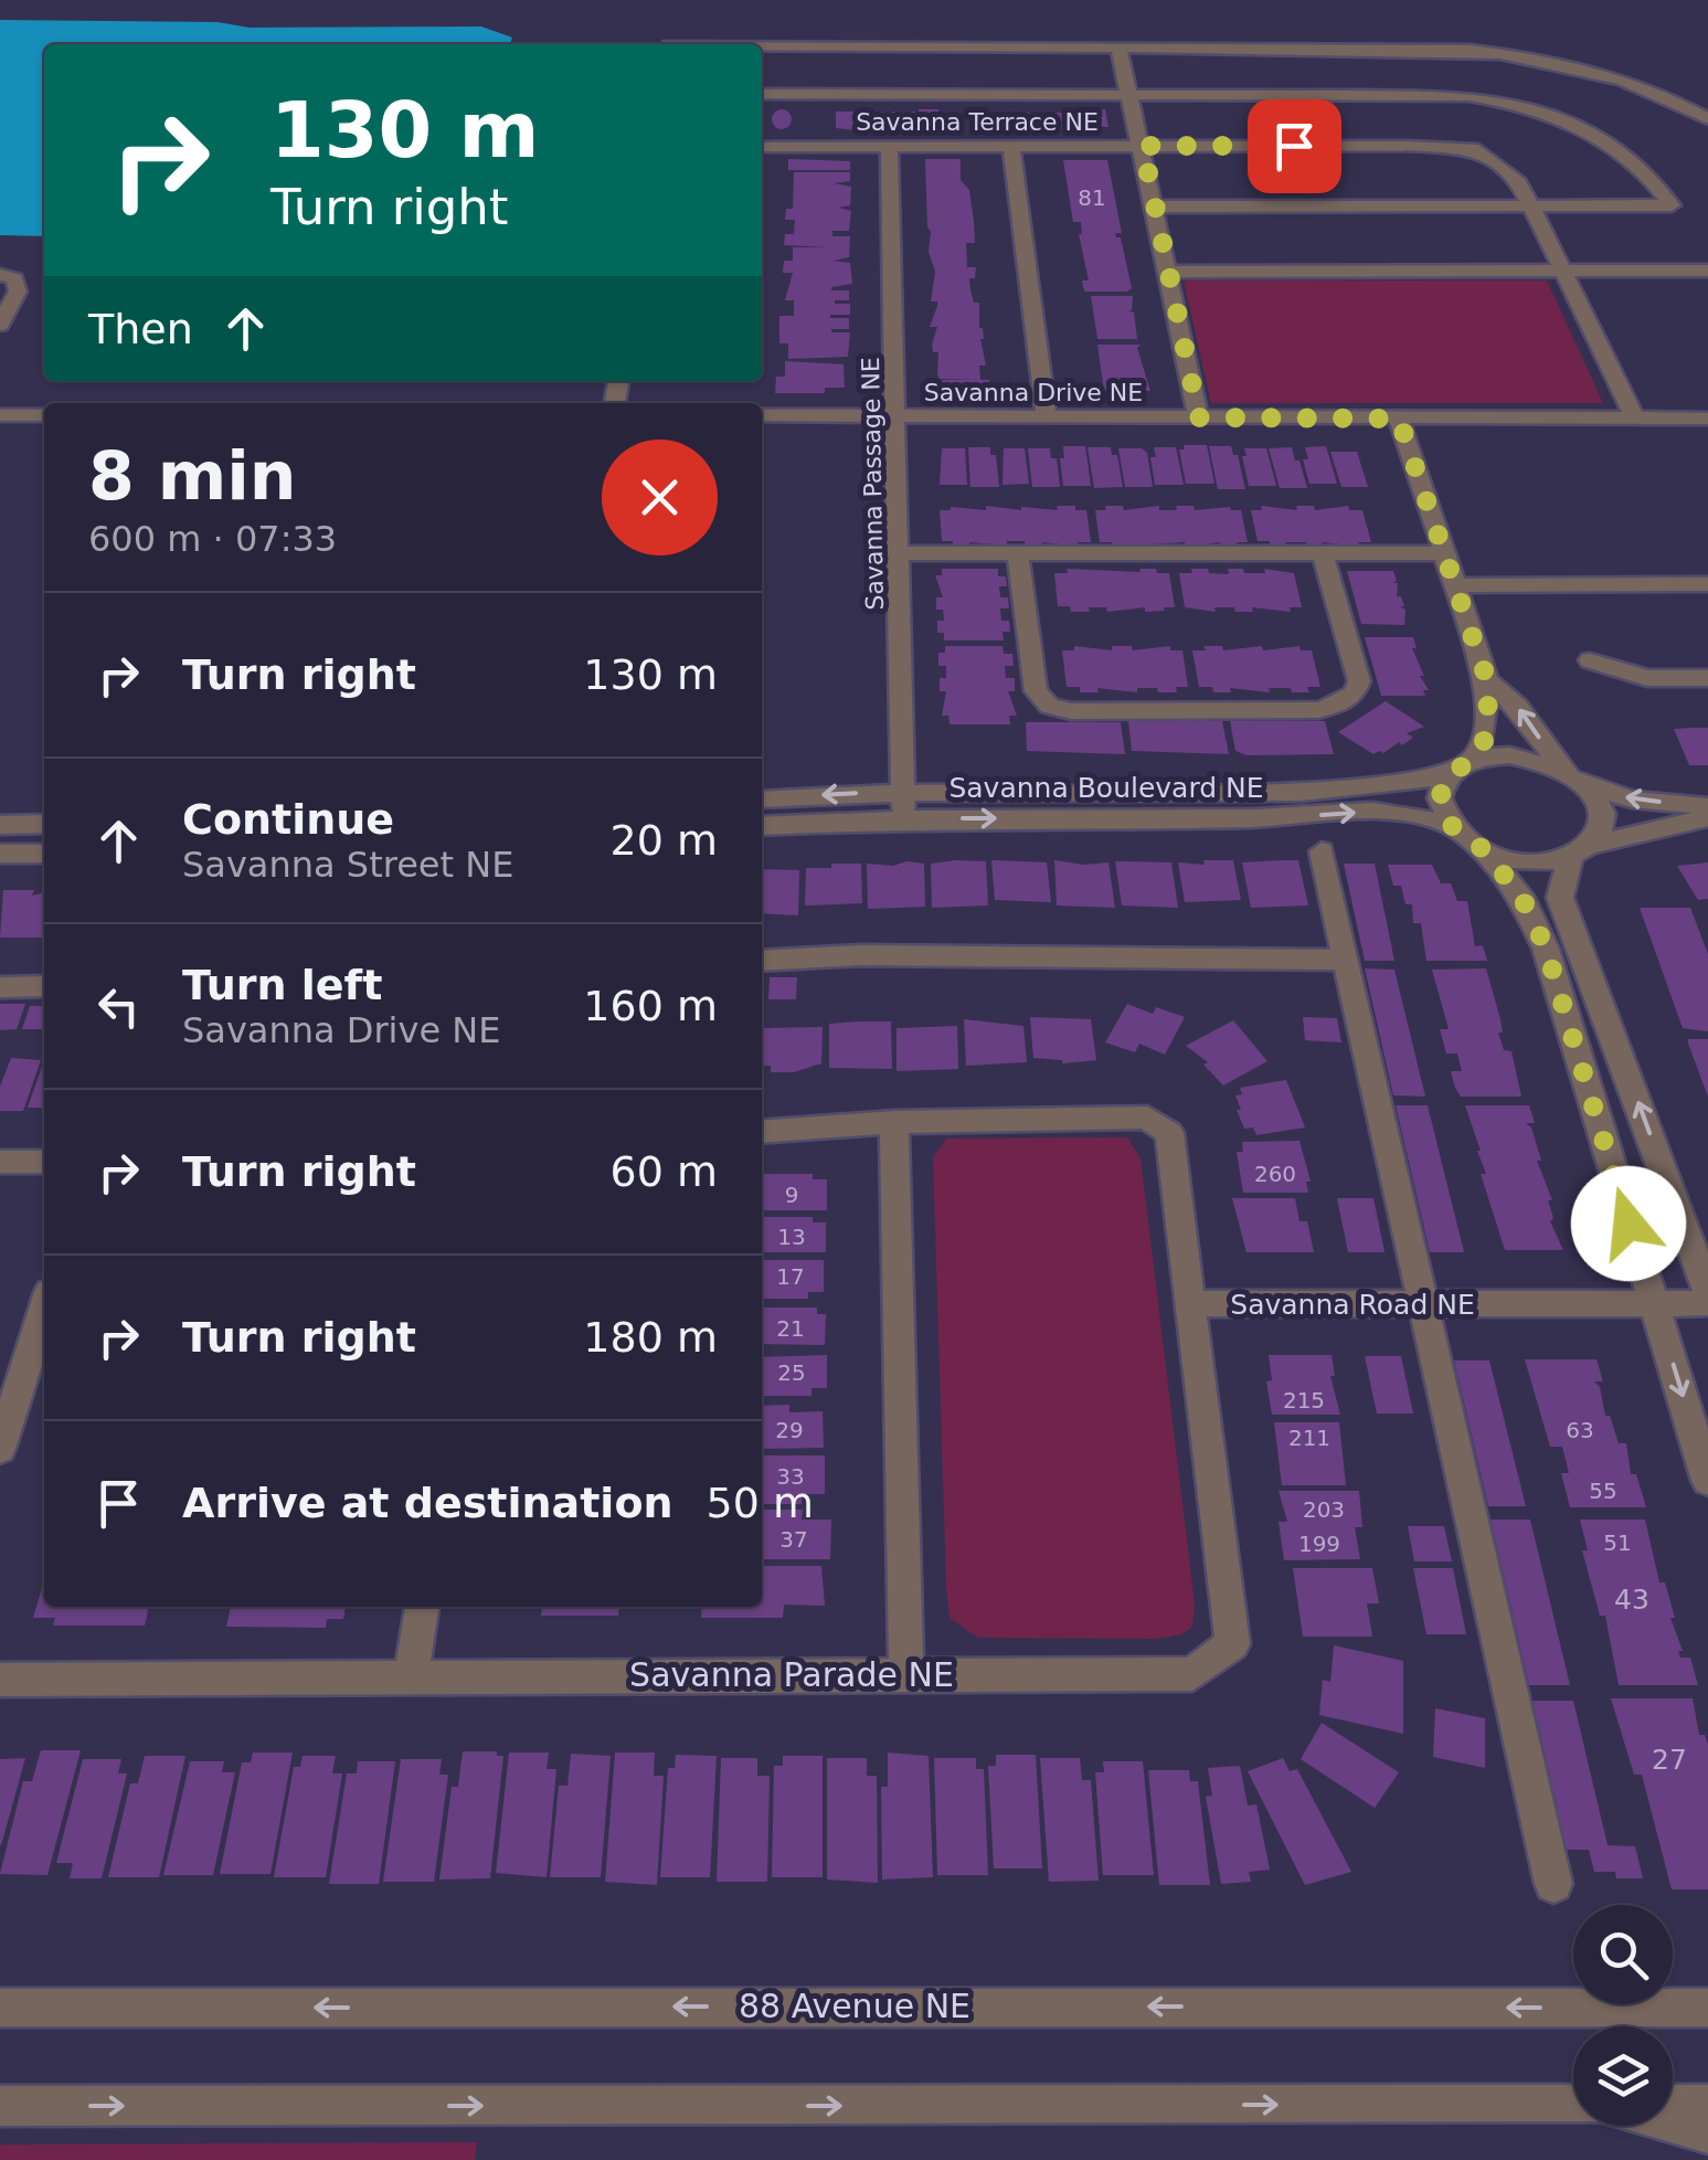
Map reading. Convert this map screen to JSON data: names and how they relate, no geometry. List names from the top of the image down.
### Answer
{
  "streets": {
    "street": [
      "Savanna Terrace NE",
      "Savanna Drive NE",
      "Savanna Passage NE",
      "Savanna Boulevard NE",
      "Savanna Road NE",
      "Savanna Parade NE",
      "88 Avenue NE"
    ]
  },
  "crossings": [
    ["Savanna Terrace NE", "Savanna Drive NE"],
    ["Savanna Terrace NE", "Savanna Passage NE"],
    ["Savanna Drive NE", "Savanna Passage NE"],
    ["Savanna Passage NE", "Savanna Boulevard NE"],
    ["Savanna Road NE", "Savanna Parade NE"]
  ],
  "house_numbers": [
    "81",
    "260",
    "9",
    "13",
    "17",
    "21",
    "25",
    "215",
    "29",
    "63",
    "211",
    "33",
    "55",
    "203",
    "37",
    "51",
    "199",
    "43",
    "27"
  ],
  "page": {
    "turn": ["130 m", "Turn right"],
    "then": "Then",
    "heading": ["8 min", "600 m · 07:33"],
    "list": [
      {
        "name": "Turn right",
        "value": "130 m"
      },
      {
        "name": "Continue",
        "note": "Savanna Street NE",
        "value": "20 m"
      },
      {
        "name": "Turn left",
        "note": "Savanna Drive NE",
        "value": "160 m"
      },
      {
        "name": "Turn right",
        "value": "60 m"
      },
      {
        "name": "Turn right",
        "value": "180 m"
      },
      {
        "name": "Arrive at destination",
        "value": "50 m"
      }
    ]
  }
}
